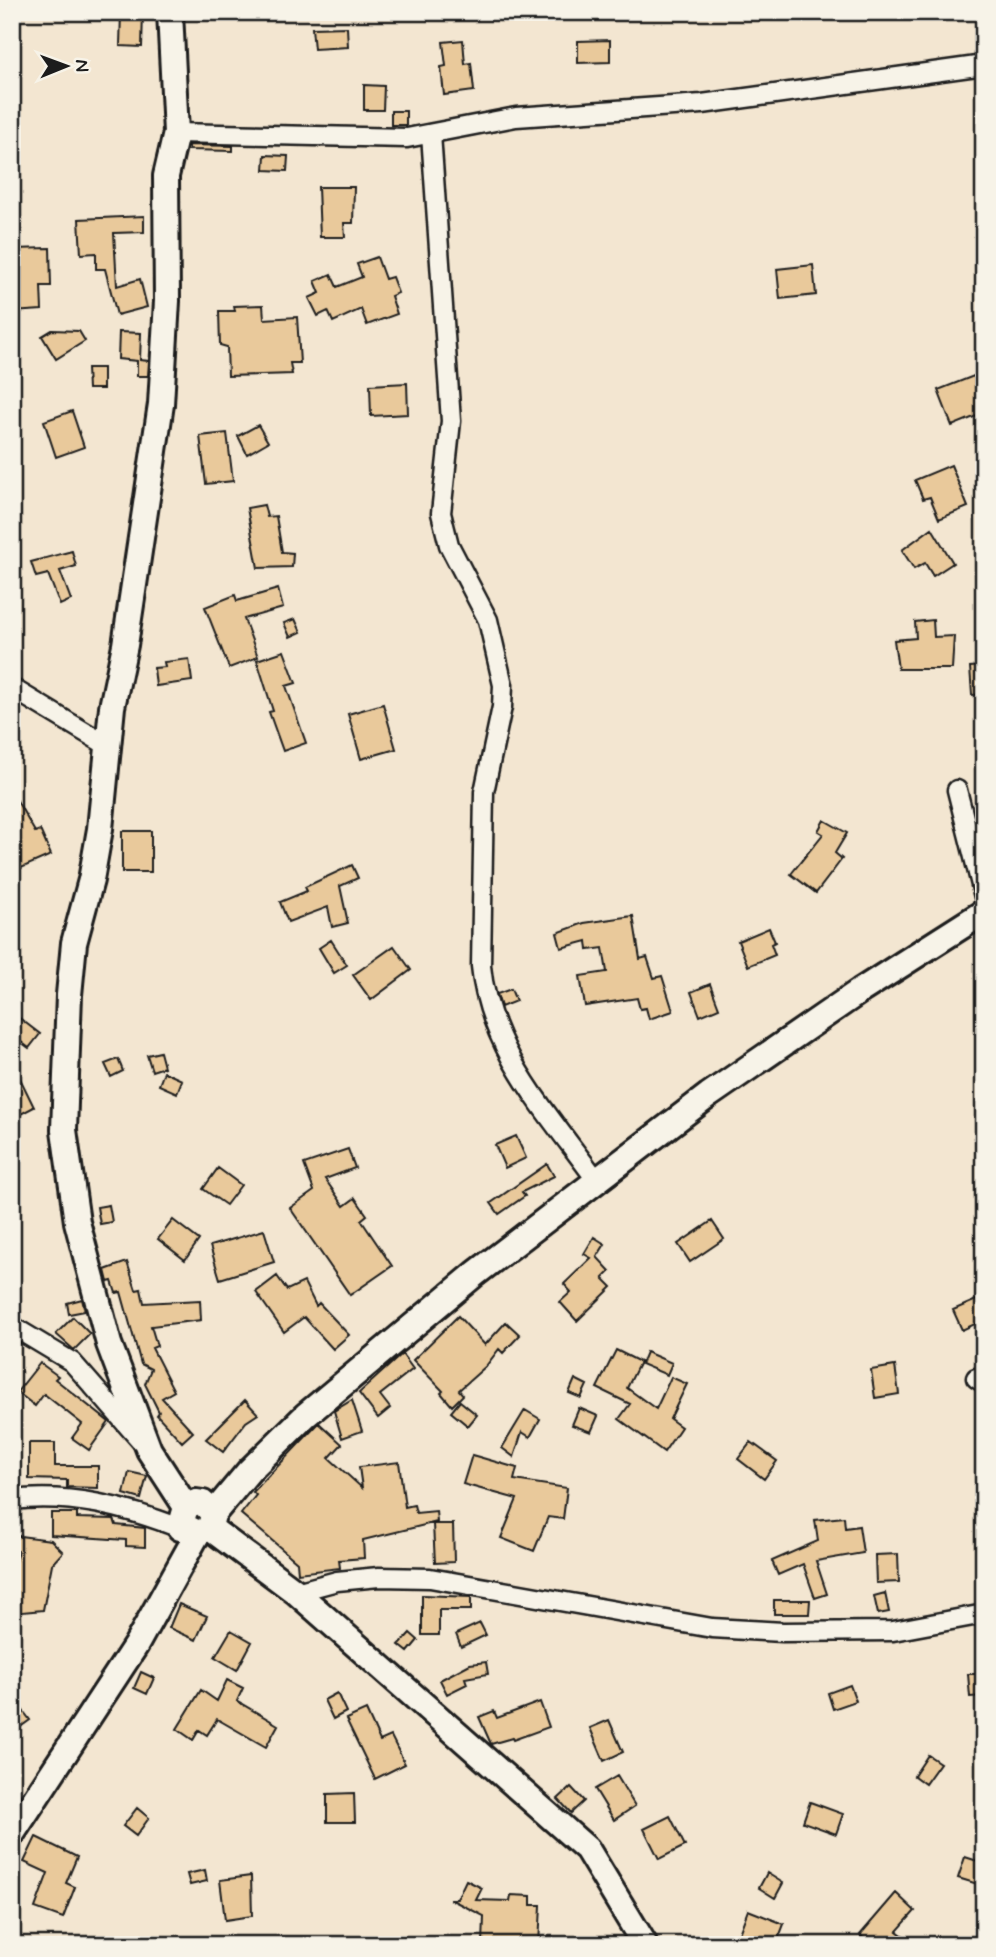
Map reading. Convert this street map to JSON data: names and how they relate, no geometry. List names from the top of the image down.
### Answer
{
  "north": "right"
}
